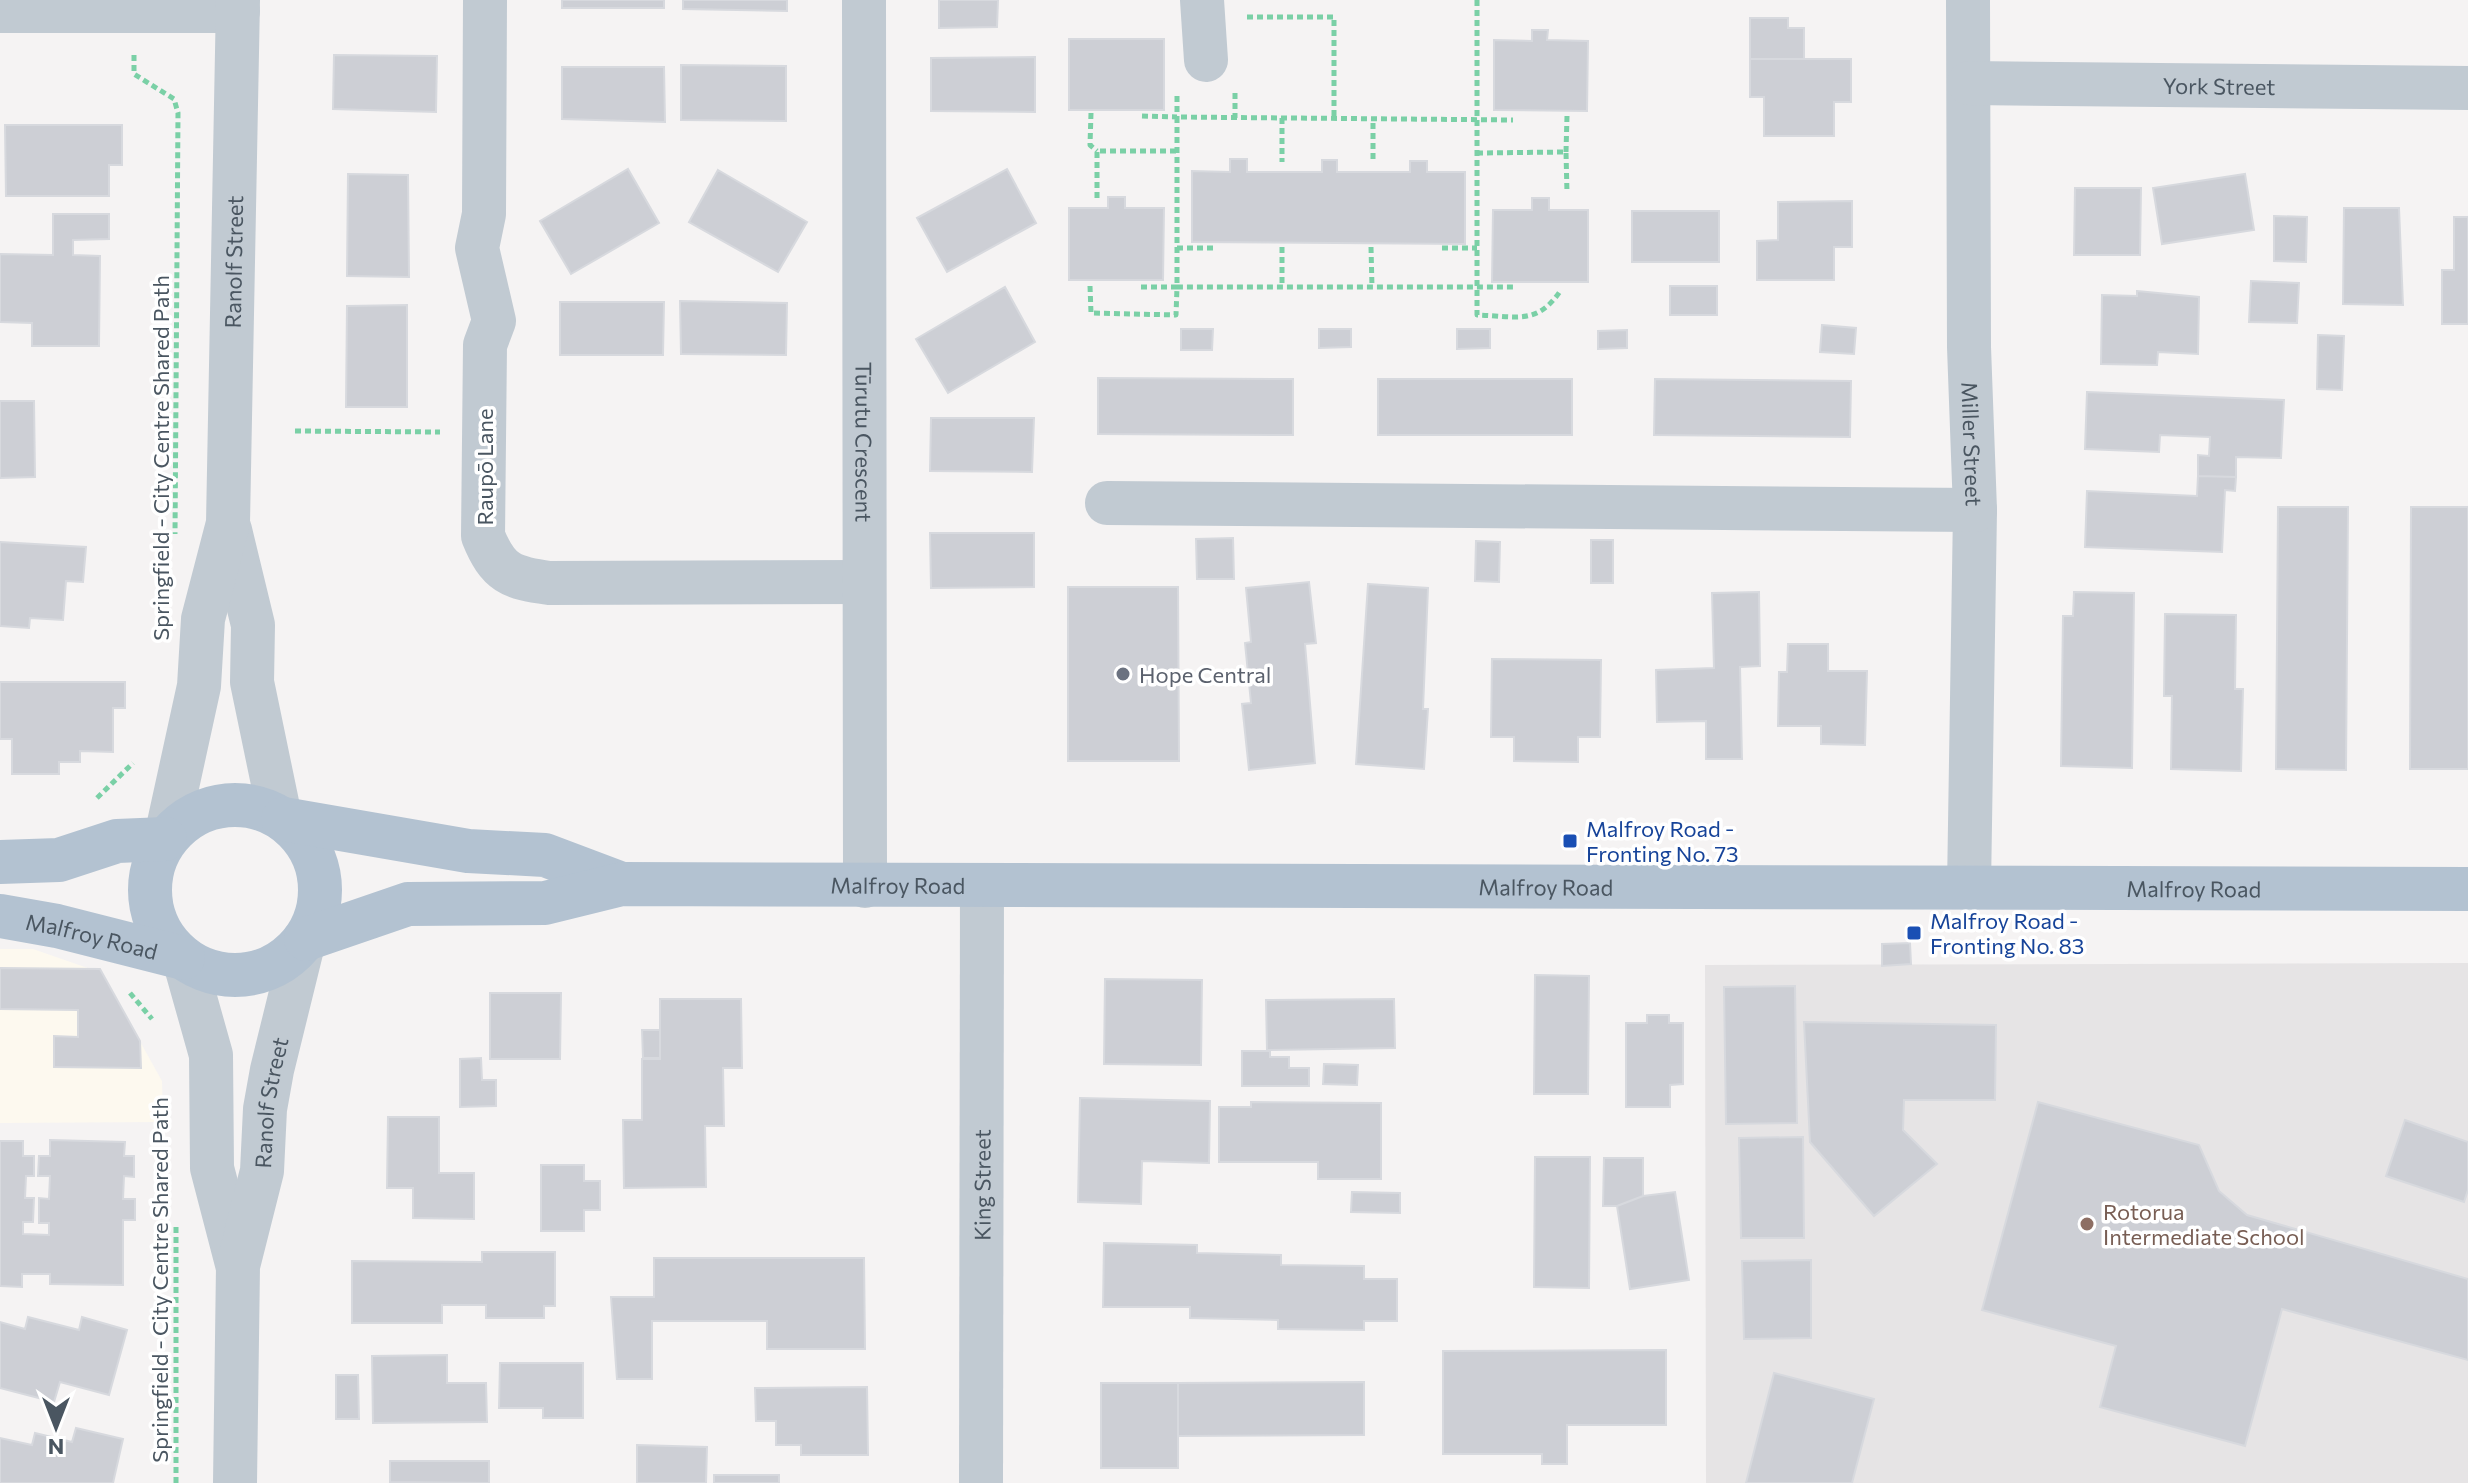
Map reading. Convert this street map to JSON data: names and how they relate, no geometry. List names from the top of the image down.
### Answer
{
  "streets": {
    "main road": ["Malfroy Road"],
    "street": [
      "York Street",
      "Ranolf Street",
      "Tūrutu Crescent",
      "Miller Street",
      "Raupō Lane",
      "King Street"
    ],
    "path": ["Springfield - City Centre Shared Path"]
  },
  "crossings": [
    ["York Street", "Miller Street"],
    ["Ranolf Street", "Malfroy Road"],
    ["Tūrutu Crescent", "Raupō Lane"],
    ["Tūrutu Crescent", "Malfroy Road"],
    ["Miller Street", "Malfroy Road"],
    ["Malfroy Road", "King Street"]
  ],
  "places": {
    "other": ["Hope Central", "Rotorua Intermediate School"],
    "transit": ["Malfroy Road - Fronting No. 73", "Malfroy Road - Fronting No. 83"]
  },
  "north": "bottom"
}
